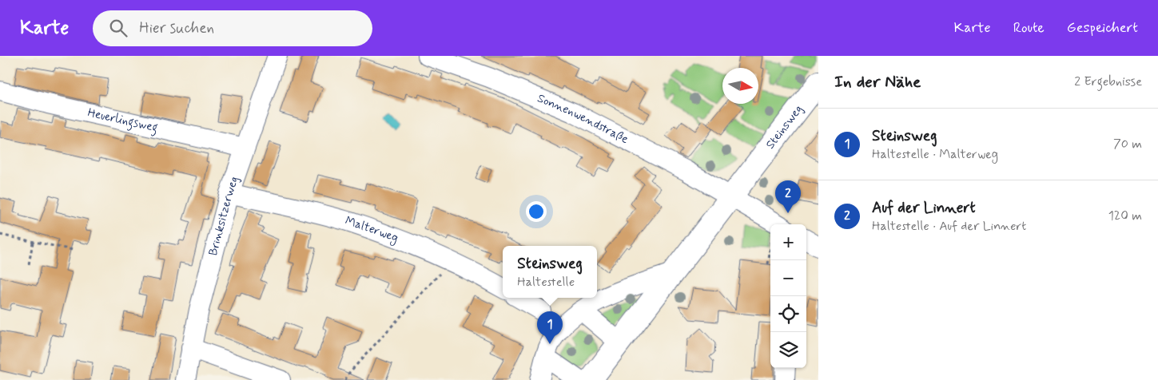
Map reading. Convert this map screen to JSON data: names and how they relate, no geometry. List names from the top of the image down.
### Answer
{
  "streets": {
    "main road": ["Steinsweg"],
    "street": [
      "Sonnenwendstraße",
      "Heuerlingsweg",
      "Brinksitzerweg",
      "Malterweg"
    ]
  },
  "crossings": [
    ["Sonnenwendstraße", "Steinsweg"],
    ["Heuerlingsweg", "Brinksitzerweg"],
    ["Brinksitzerweg", "Malterweg"]
  ],
  "north": "right",
  "page": {
    "header": "Karte",
    "search": "Hier suchen",
    "nav": ["Karte", "Route", "Gespeichert"],
    "heading": ["In der Nähe", "2 Ergebnisse"],
    "list": [
      {
        "mark": "1",
        "name": "Steinsweg",
        "note": "Haltestelle · Malterweg",
        "value": "70 m"
      },
      {
        "mark": "2",
        "name": "Auf der Linnert",
        "note": "Haltestelle · Auf der Linnert",
        "value": "120 m"
      }
    ],
    "pins": ["2", "1"],
    "map_buttons": ["+", "−"],
    "popup": ["Steinsweg", "Haltestelle"]
  }
}
